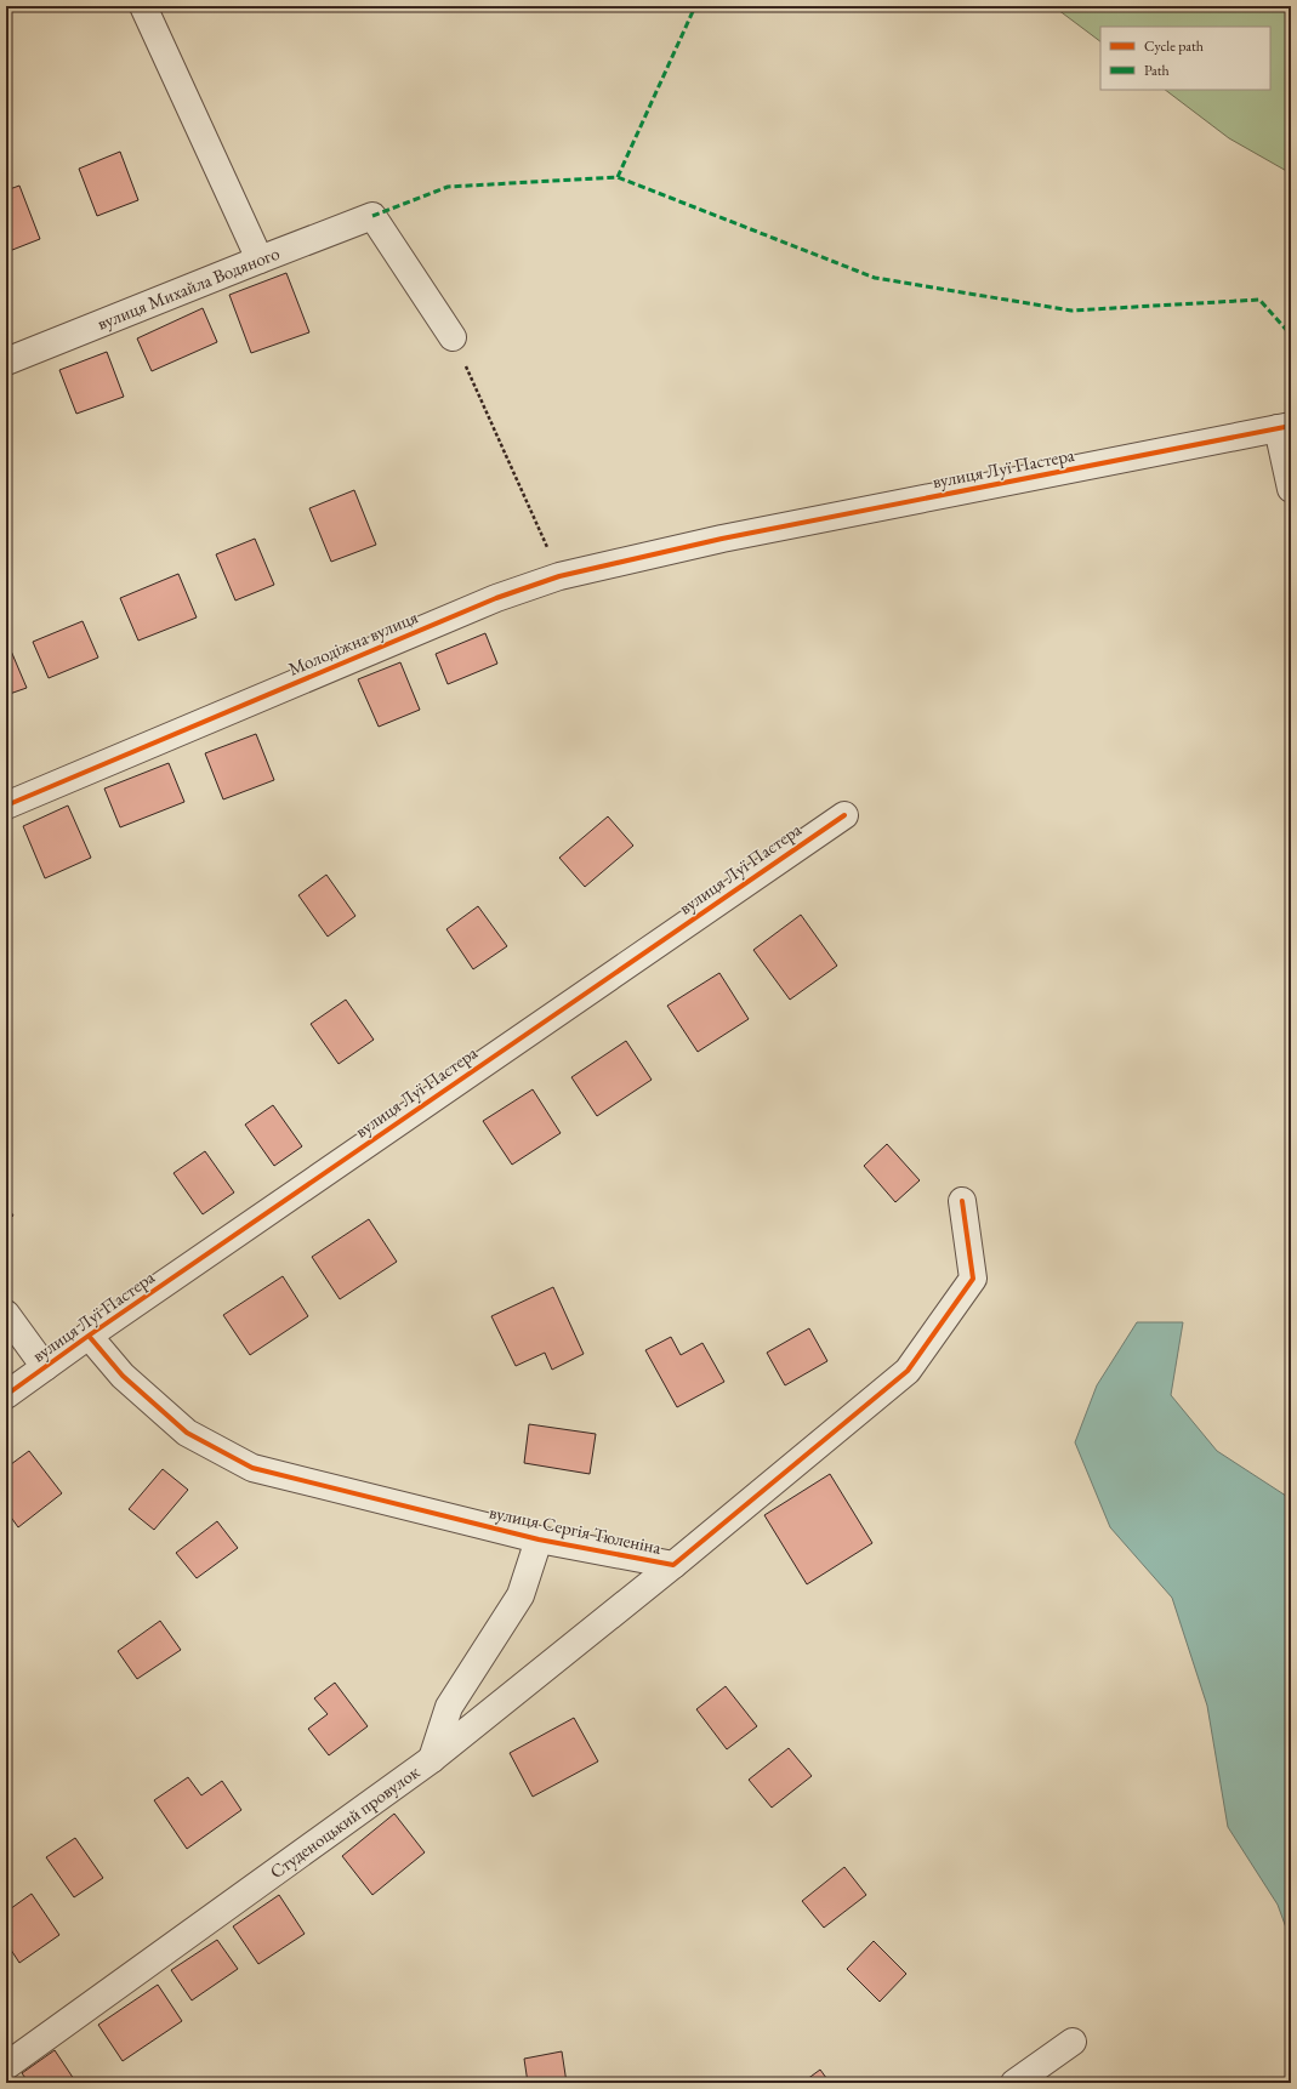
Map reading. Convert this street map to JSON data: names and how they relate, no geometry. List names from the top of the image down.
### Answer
{
  "streets": {
    "street": [
      "вулиця Михайла Водяного",
      "вулиця Луї Пастера",
      "Молодіжна вулиця",
      "вулиця Сергія Тюленіна",
      "Студеноцький провулок"
    ]
  },
  "crossings": [
    ["вулиця Луї Пастера", "Молодіжна вулиця"],
    ["вулиця Луї Пастера", "вулиця Сергія Тюленіна"],
    ["вулиця Сергія Тюленіна", "Студеноцький провулок"]
  ],
  "legend": ["Cycle path", "Path"]
}
